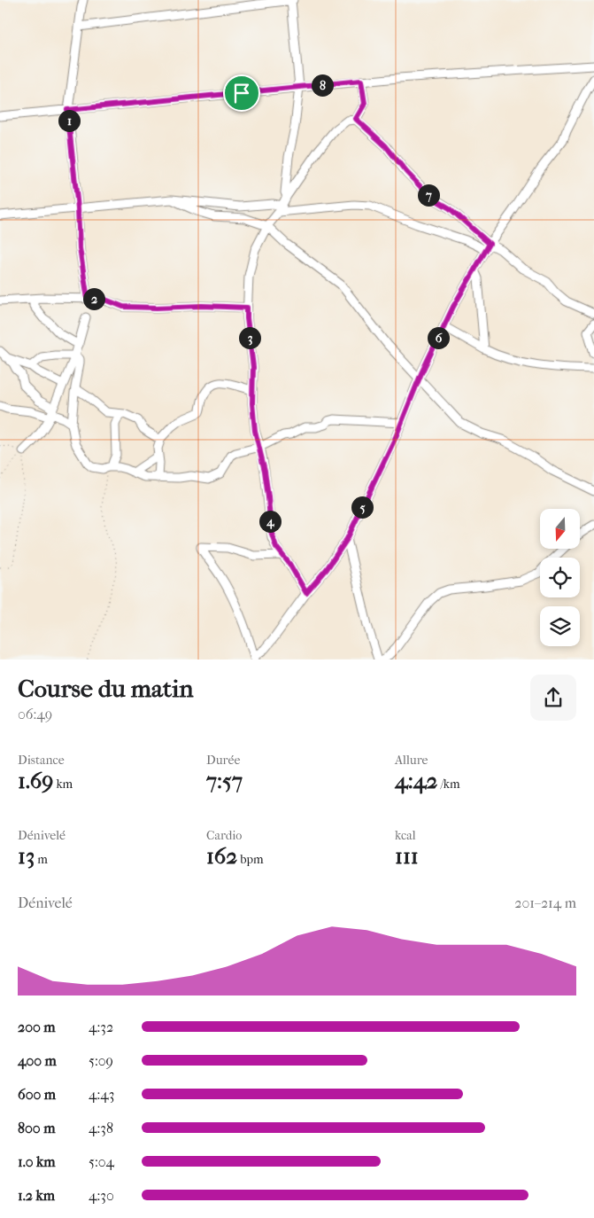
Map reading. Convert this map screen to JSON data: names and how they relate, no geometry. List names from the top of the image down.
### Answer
{
  "north": "bottom",
  "page": {
    "pins": [
      "8",
      "1",
      "7",
      "2",
      "3",
      "6",
      "5",
      "4"
    ],
    "heading": ["Course du matin", "06:49"],
    "stats": [
      ["Distance", "1.69 km"],
      ["Durée", "7:57"],
      ["Allure", "4:42 /km"],
      ["Dénivelé", "13 m"],
      ["Cardio", "162 bpm"],
      ["kcal", "111"]
    ],
    "chart": ["Dénivelé", "201–214 m"],
    "list": [
      {
        "name": "200 m",
        "note": "4:32"
      },
      {
        "name": "400 m",
        "note": "5:09"
      },
      {
        "name": "600 m",
        "note": "4:43"
      },
      {
        "name": "800 m",
        "note": "4:38"
      },
      {
        "name": "1.0 km",
        "note": "5:04"
      },
      {
        "name": "1.2 km",
        "note": "4:30"
      }
    ]
  }
}
